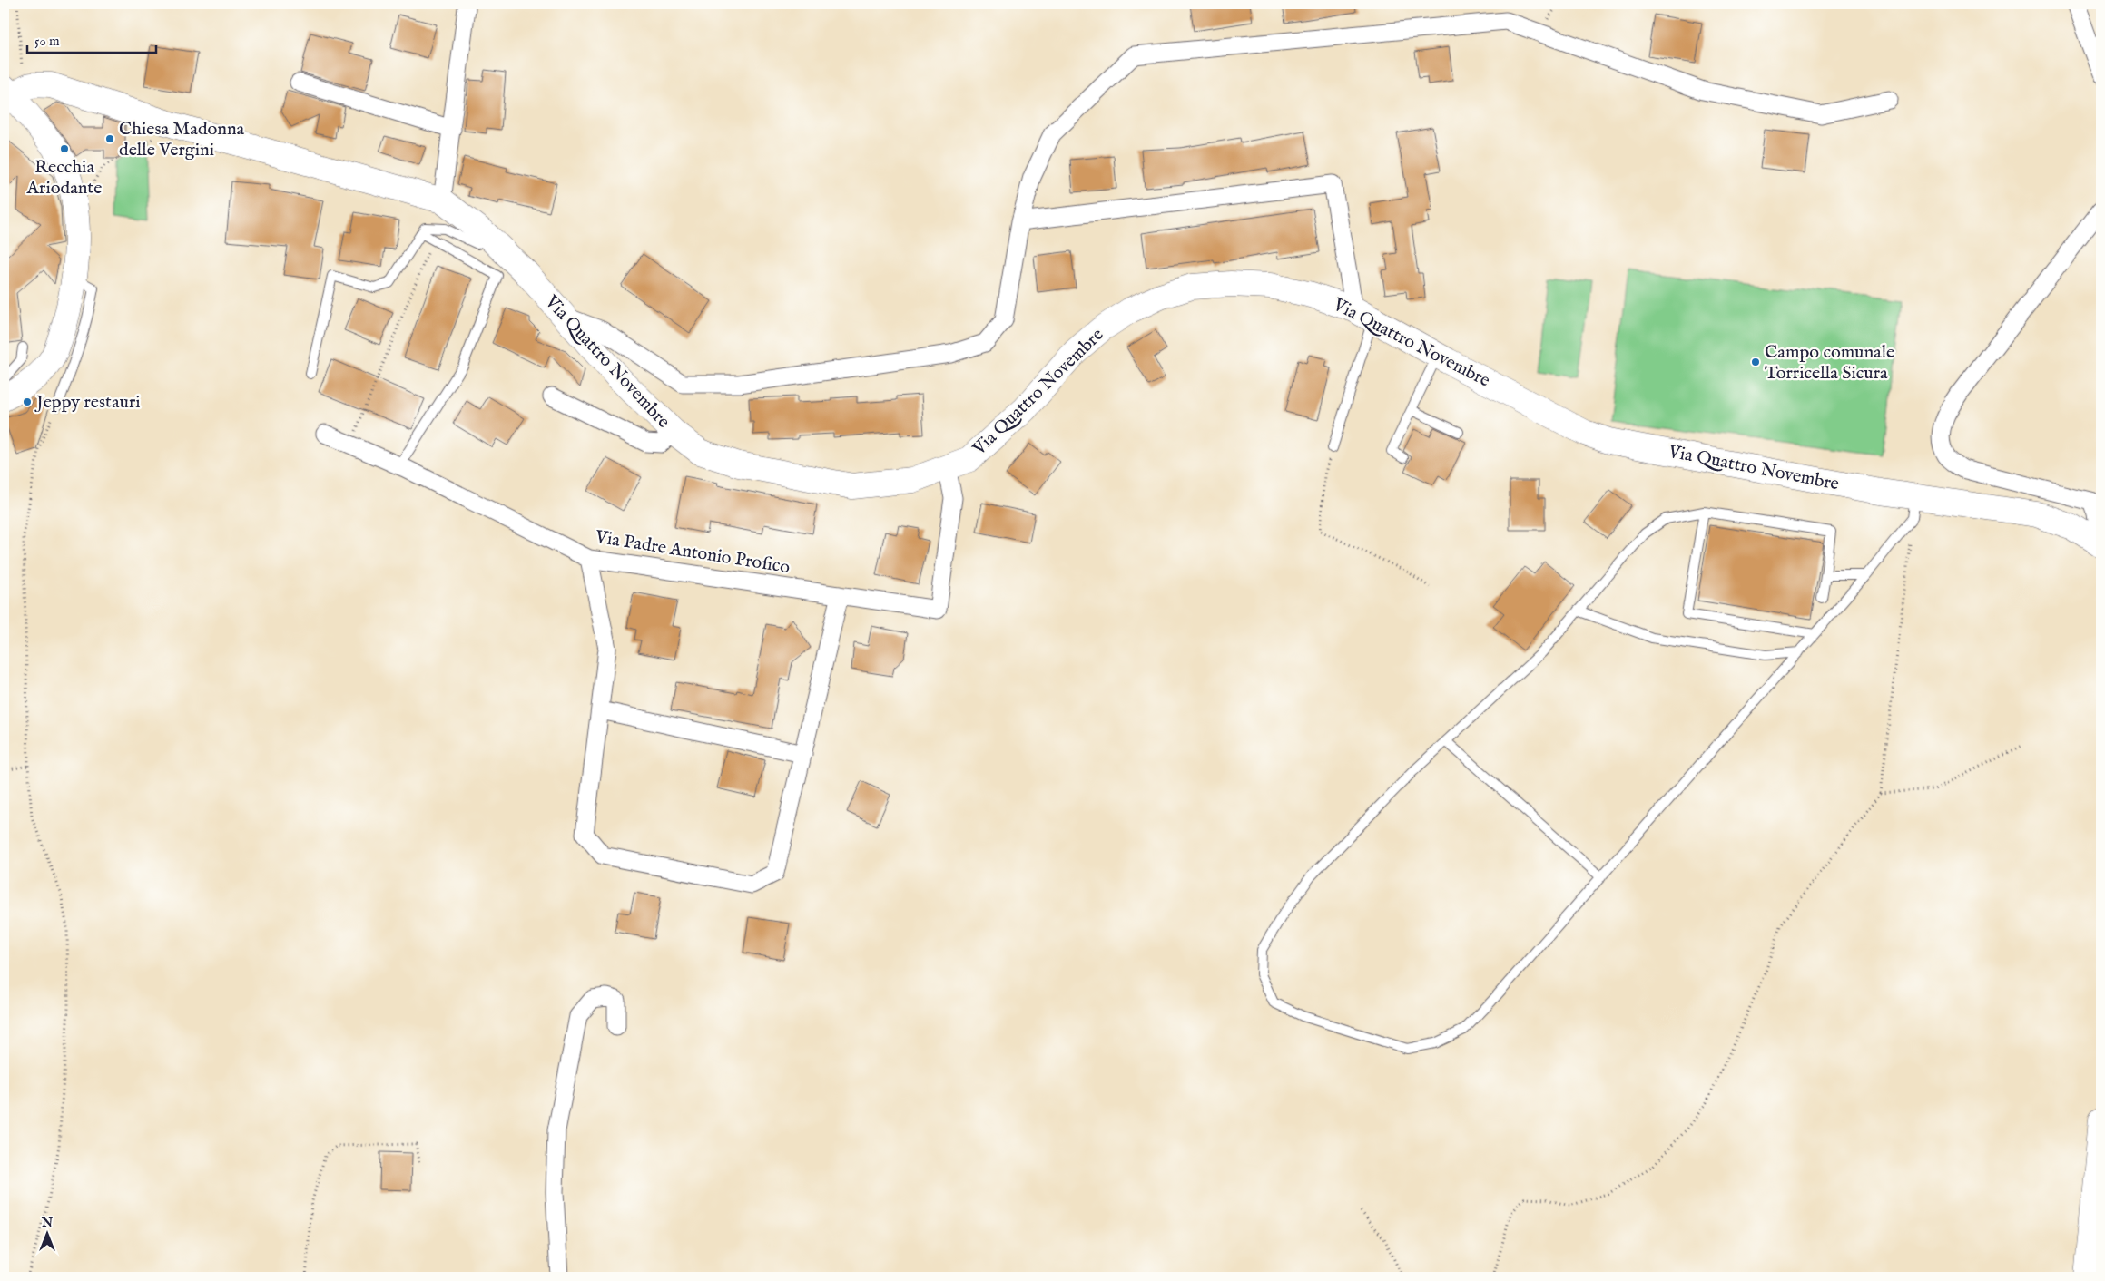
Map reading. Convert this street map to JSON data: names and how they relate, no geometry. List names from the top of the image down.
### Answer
{
  "streets": {
    "main road": ["Via Quattro Novembre"],
    "street": ["Via Padre Antonio Profico"]
  },
  "crossings": [
    ["Via Quattro Novembre", "Via Padre Antonio Profico"]
  ],
  "places": [
    "Chiesa Madonna delle Vergini",
    "Recchia Ariodante",
    "Campo comunale Torricella Sicura",
    "Jeppy restauri"
  ],
  "scale_bar": "50 m",
  "north": "top"
}
